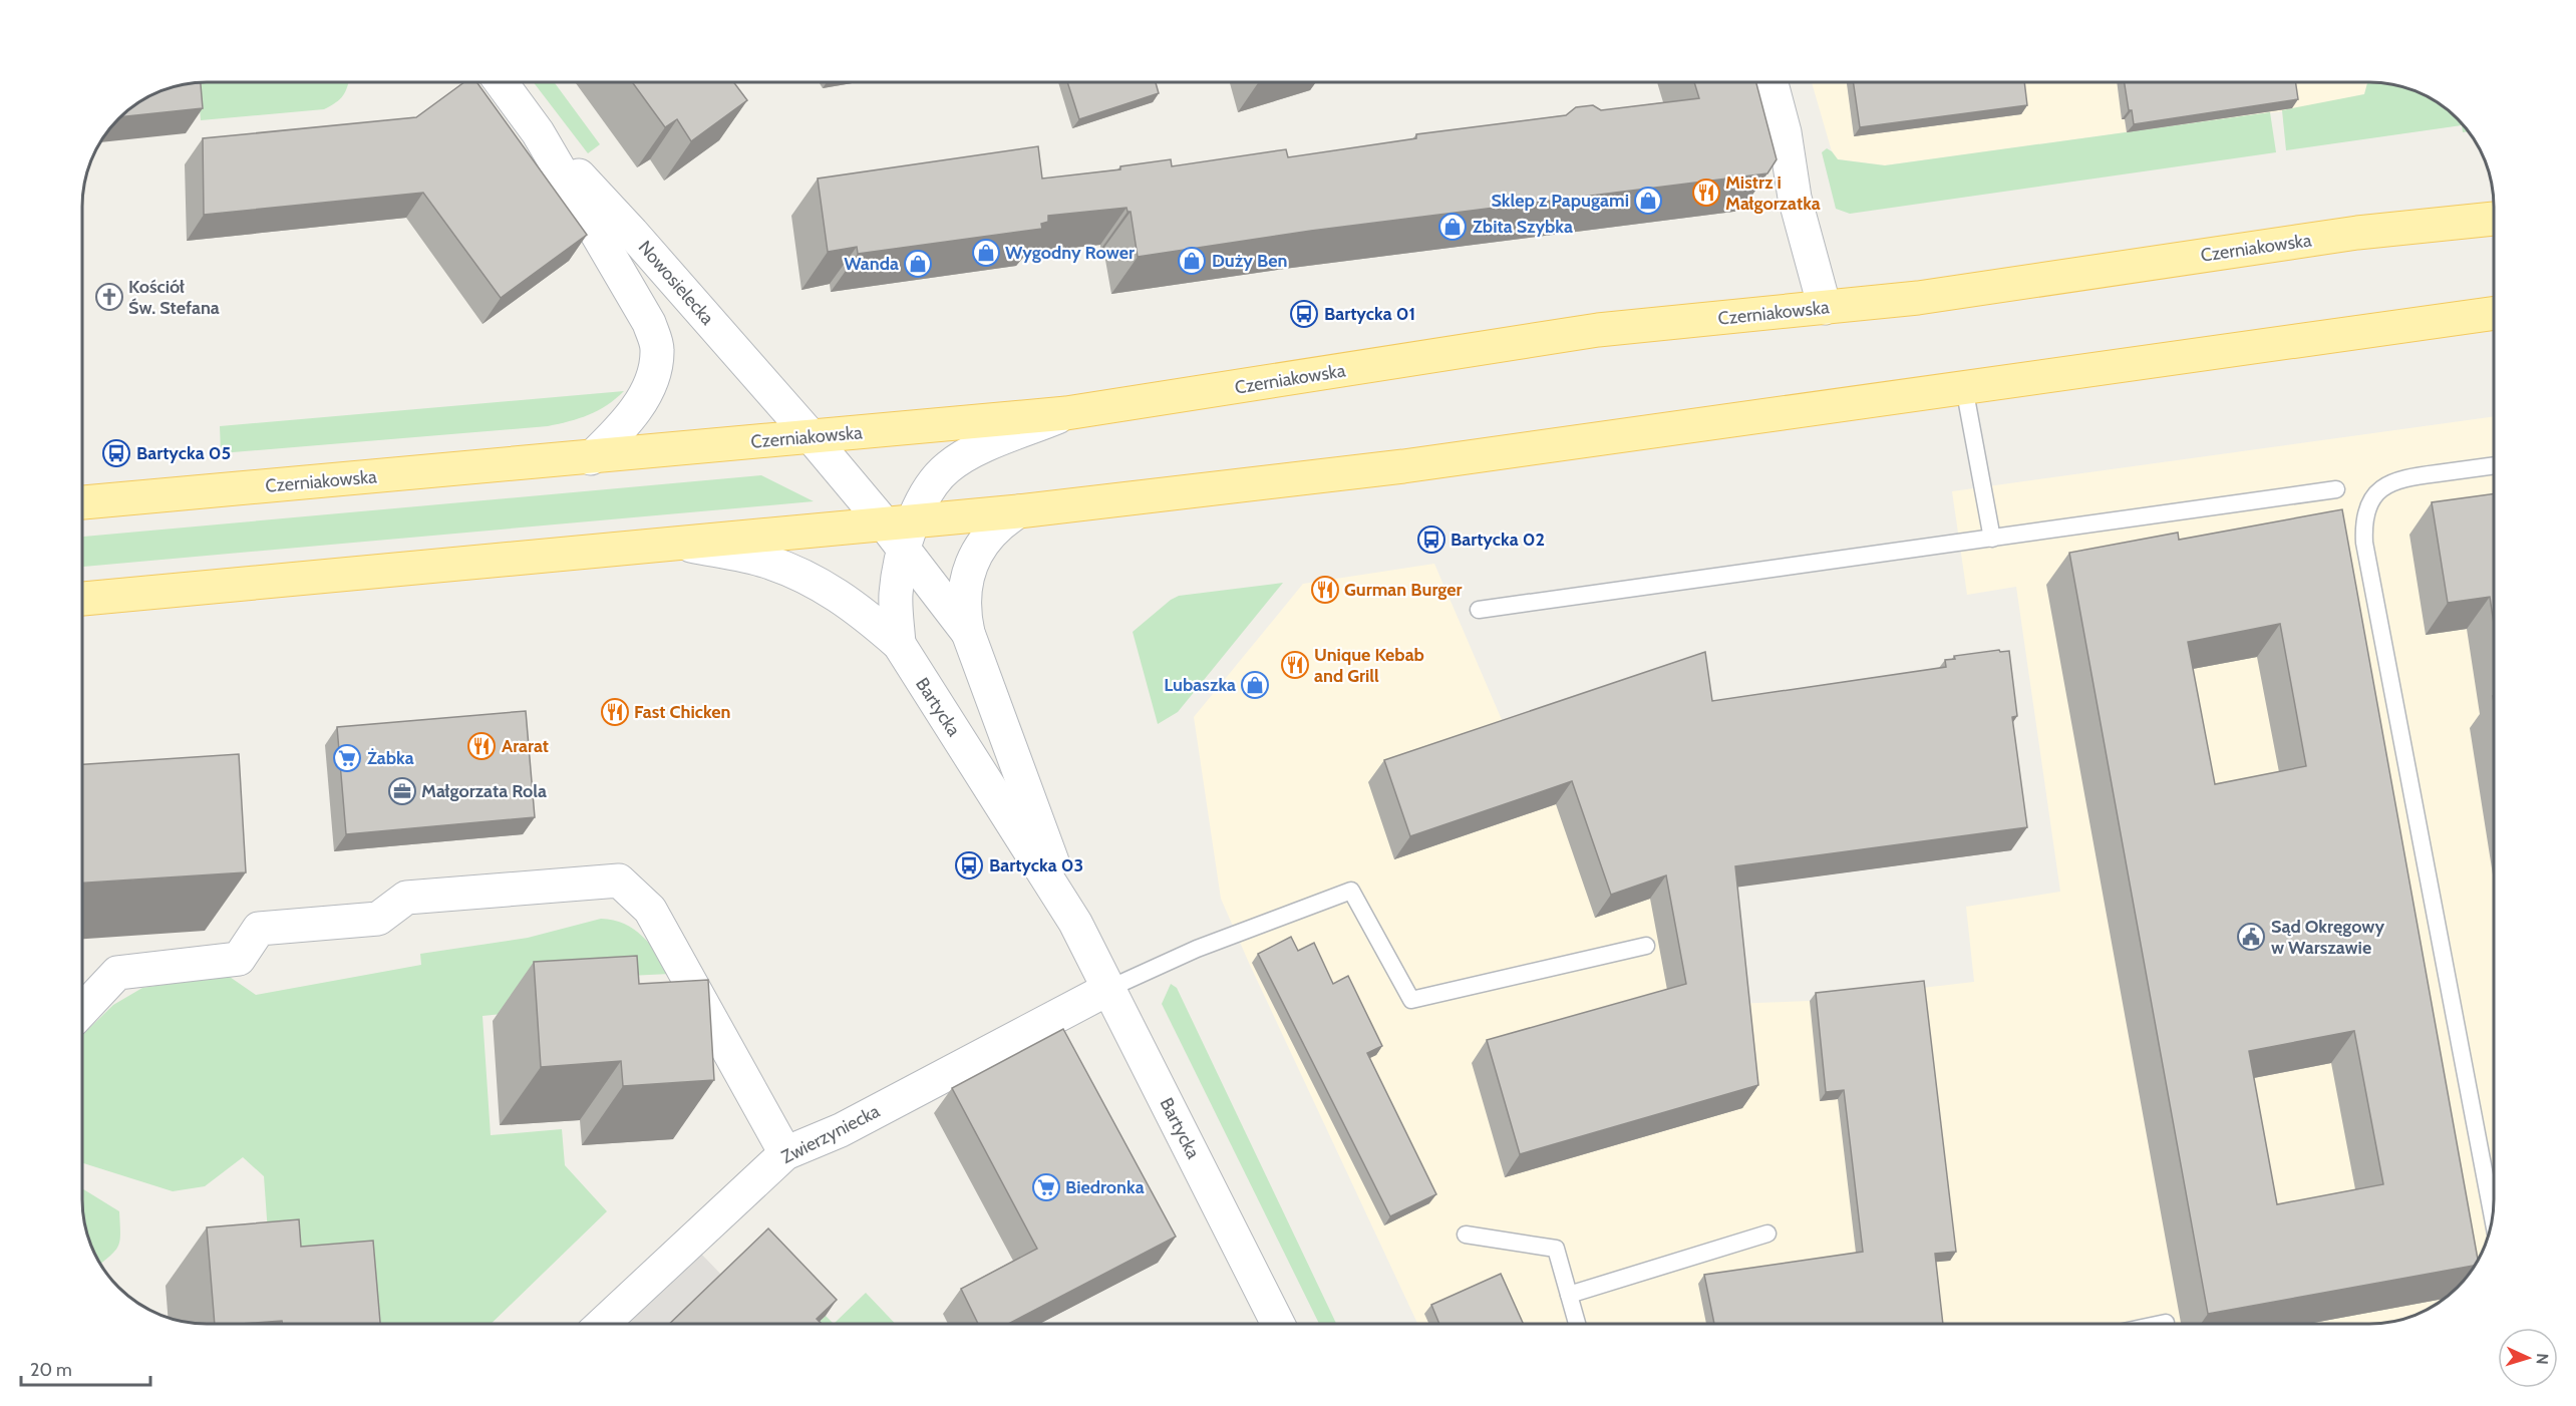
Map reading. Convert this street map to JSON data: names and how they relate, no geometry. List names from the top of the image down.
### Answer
{
  "streets": {
    "main road": ["Czerniakowska"],
    "street": ["Nowosielecka", "Bartycka", "Zwierzyniecka"]
  },
  "crossings": [
    ["Czerniakowska", "Nowosielecka"],
    ["Czerniakowska", "Bartycka"],
    ["Nowosielecka", "Bartycka"],
    ["Bartycka", "Zwierzyniecka"]
  ],
  "places": {
    "restaurant": [
      "Mistrz i Małgorzatka",
      "Gurman Burger",
      "Unique Kebab and Grill",
      "Fast Chicken",
      "Ararat"
    ],
    "shop": [
      "Sklep z Papugami",
      "Zbita Szybka",
      "Wygodny Rower",
      "Duży Ben",
      "Wanda",
      "Lubaszka"
    ],
    "church": ["Kościół Św. Stefana"],
    "bus stop": [
      "Bartycka 01",
      "Bartycka 05",
      "Bartycka 02",
      "Bartycka 03"
    ],
    "supermarket": ["Żabka", "Biedronka"],
    "office": ["Małgorzata Rola"],
    "public building": ["Sąd Okręgowy w Warszawie"]
  },
  "scale_bar": "20 m",
  "north": "right"
}
